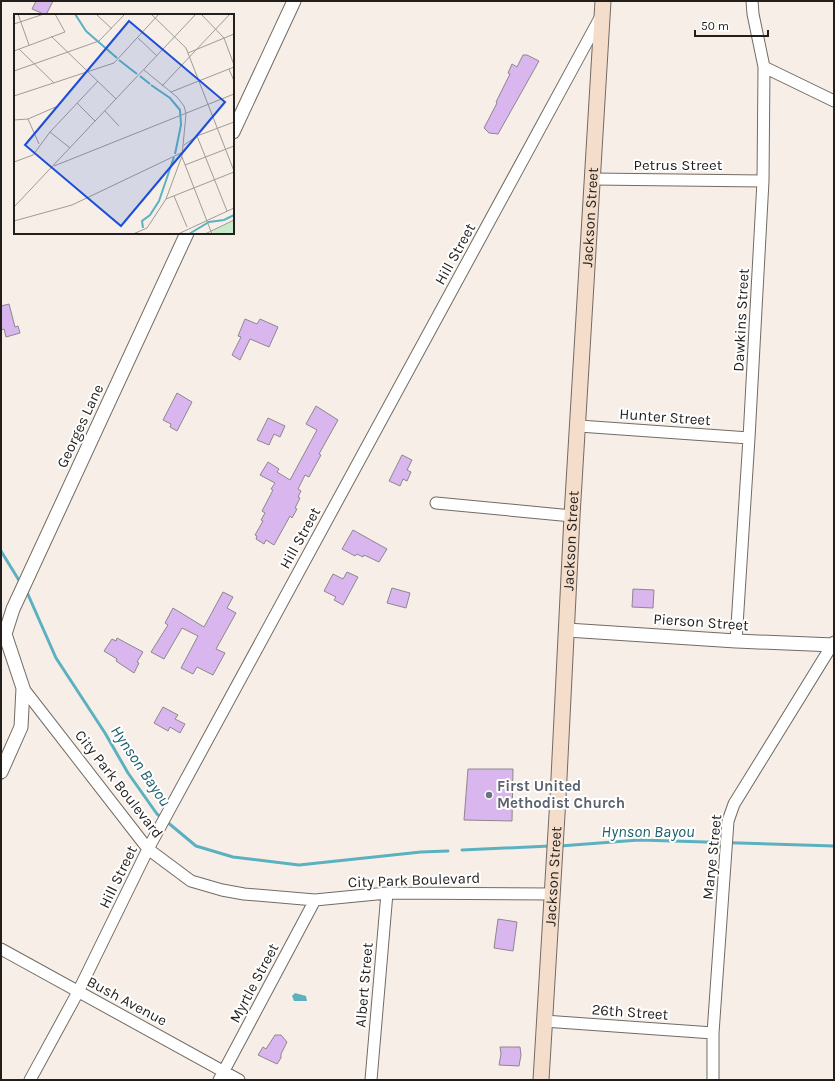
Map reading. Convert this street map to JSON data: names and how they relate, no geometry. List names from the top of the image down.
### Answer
{
  "streets": {
    "main road": ["Jackson Street"],
    "street": [
      "Petrus Street",
      "Hill Street",
      "Dawkins Street",
      "Hunter Street",
      "Georges Lane",
      "Pierson Street",
      "City Park Boulevard",
      "Marye Street",
      "Myrtle Street",
      "Albert Street",
      "Bush Avenue",
      "26th Street"
    ]
  },
  "crossings": [
    ["Petrus Street", "Jackson Street"],
    ["Petrus Street", "Dawkins Street"],
    ["Jackson Street", "Hill Street"],
    ["Jackson Street", "Hunter Street"],
    ["Jackson Street", "Pierson Street"],
    ["Jackson Street", "City Park Boulevard"],
    ["Jackson Street", "26th Street"],
    ["Hill Street", "City Park Boulevard"],
    ["Hill Street", "Bush Avenue"],
    ["Dawkins Street", "Hunter Street"],
    ["Dawkins Street", "Pierson Street"],
    ["Georges Lane", "City Park Boulevard"],
    ["Pierson Street", "Marye Street"],
    ["City Park Boulevard", "Myrtle Street"],
    ["City Park Boulevard", "Albert Street"],
    ["Marye Street", "26th Street"],
    ["Myrtle Street", "Bush Avenue"]
  ],
  "water": ["Hynson Bayou"],
  "places": ["First United Methodist Church"],
  "scale_bar": "50 m"
}
